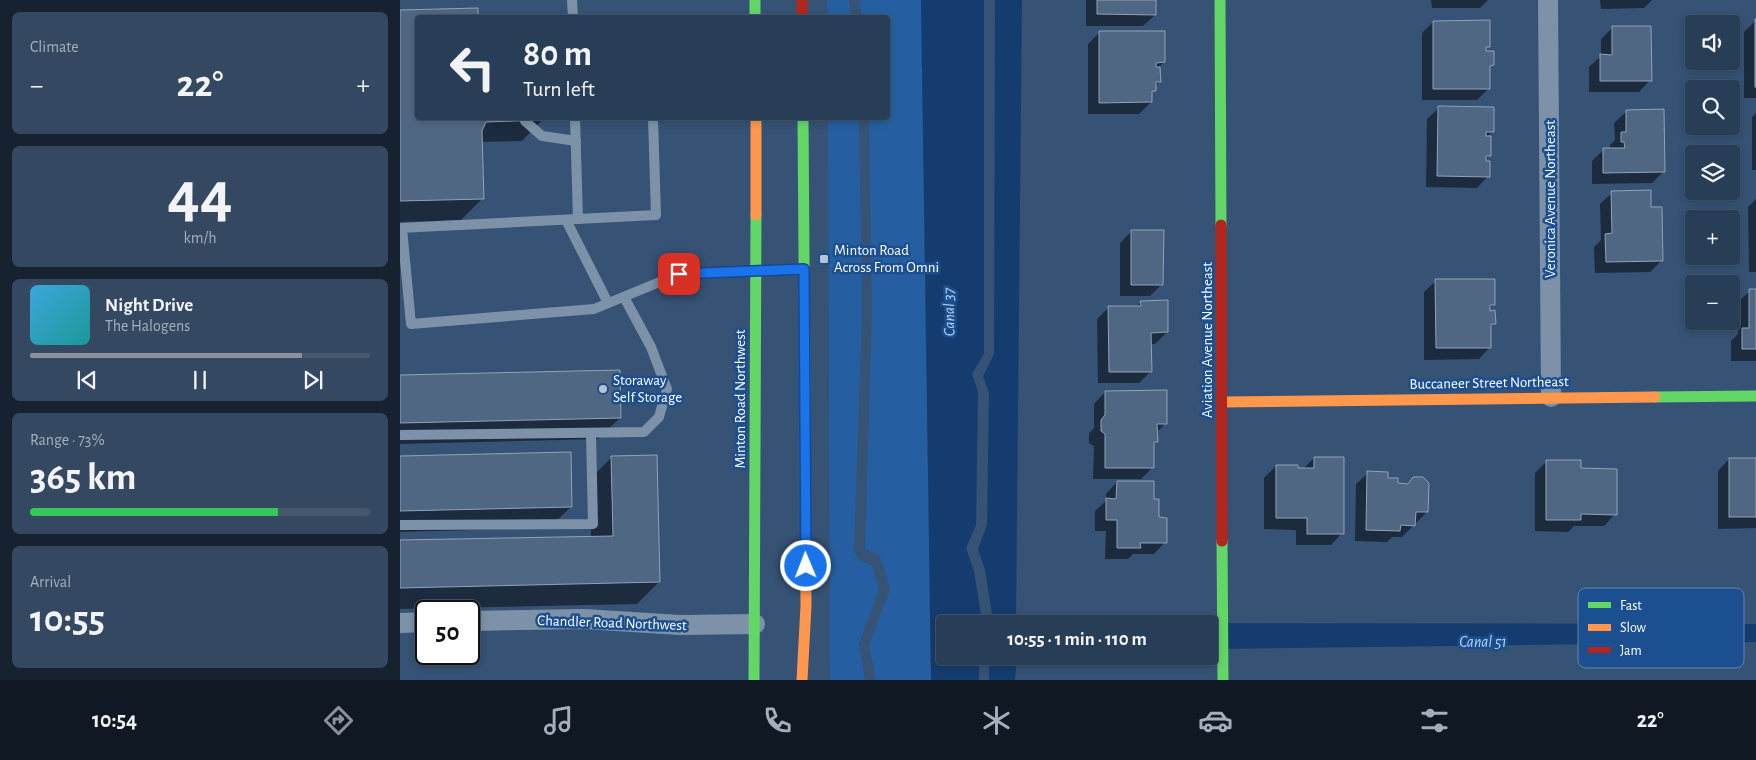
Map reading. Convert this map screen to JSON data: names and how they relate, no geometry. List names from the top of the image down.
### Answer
{
  "streets": {
    "street": [
      "Veronica Avenue Northeast",
      "Aviation Avenue Northeast",
      "Buccaneer Street Northeast",
      "Minton Road Northwest",
      "Chandler Road Northwest"
    ]
  },
  "crossings": [
    ["Veronica Avenue Northeast", "Buccaneer Street Northeast"],
    ["Aviation Avenue Northeast", "Buccaneer Street Northeast"],
    ["Minton Road Northwest", "Chandler Road Northwest"]
  ],
  "water": ["Canal 37", "Canal 51"],
  "places": {
    "transit": ["Minton Road Across From Omni"],
    "other": ["Storaway Self Storage"]
  },
  "legend": ["Fast", "Slow", "Jam"],
  "page": {
    "tile": [
      "Climate",
      ["44", "km/h"],
      ["Range · 73%", "365 km"],
      ["Arrival", "10:55"]
    ],
    "map_buttons": ["+", "−"],
    "turn": ["80 m", "Turn left"],
    "heat": ["−", "22°", "+"],
    "song": ["Night Drive", "The Halogens"],
    "limit": "50",
    "trip": "10:55 · 1 min · 110 m",
    "tabs": ["10:54", "22°"]
  }
}
